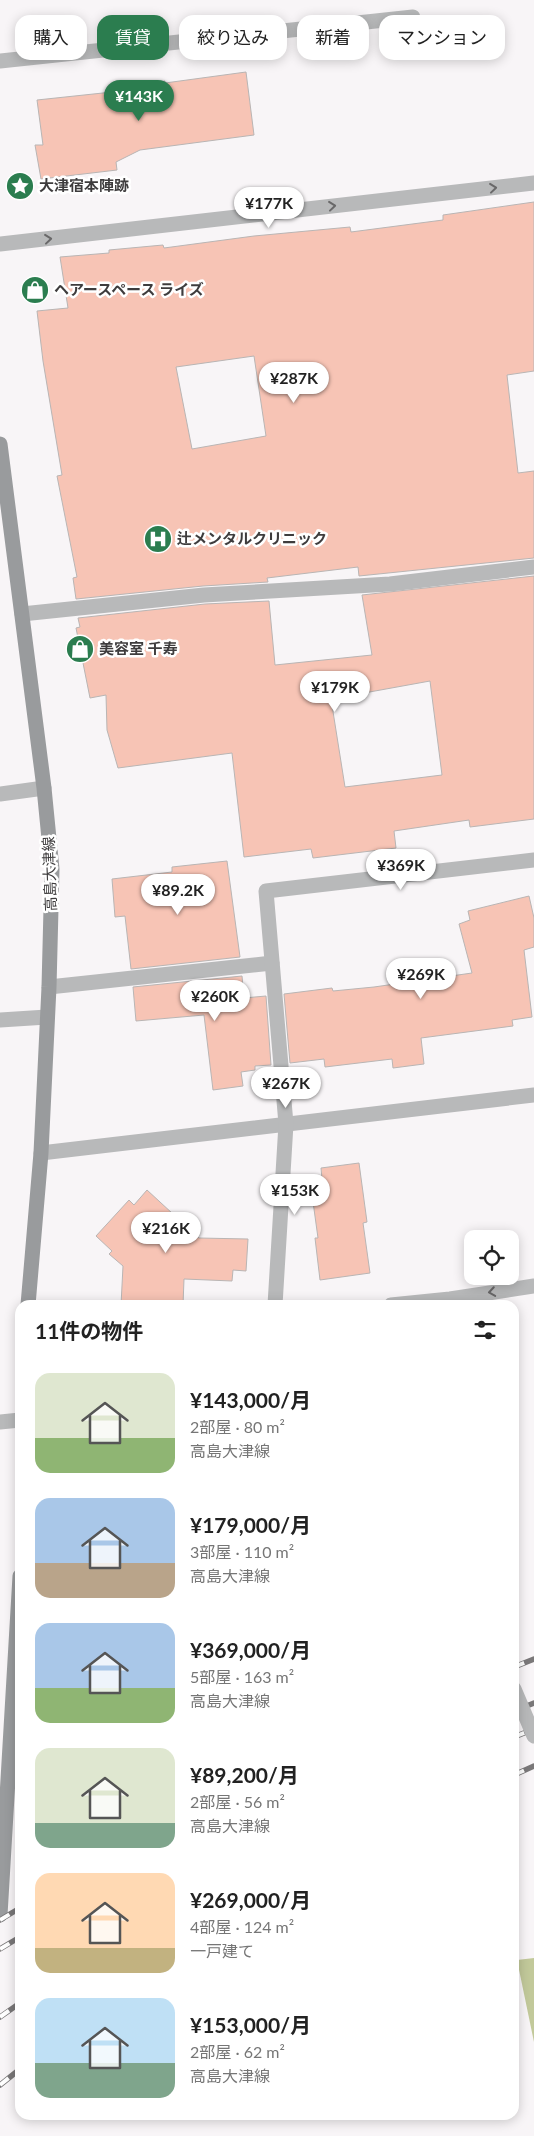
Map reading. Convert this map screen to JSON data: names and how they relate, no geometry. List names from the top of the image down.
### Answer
{
  "streets": {
    "main road": ["高島大津線"]
  },
  "places": {
    "place": ["大津宿本陣跡"],
    "shop": ["ヘアースペース ライズ", "美容室 千寿"],
    "hospital": ["辻メンタルクリニック"]
  },
  "page": {
    "chip": [
      "購入",
      "賃貸",
      "絞り込み",
      "新着",
      "マンション"
    ],
    "price": [
      "¥143K",
      "¥177K",
      "¥287K",
      "¥179K",
      "¥369K",
      "¥89.2K",
      "¥269K",
      "¥260K",
      "¥267K",
      "¥153K",
      "¥216K"
    ],
    "heading": "11件の物件",
    "list": [
      {
        "name": "¥143,000/月",
        "note": "2部屋 · 80 m² · 高島大津線"
      },
      {
        "name": "¥179,000/月",
        "note": "3部屋 · 110 m² · 高島大津線"
      },
      {
        "name": "¥369,000/月",
        "note": "5部屋 · 163 m² · 高島大津線"
      },
      {
        "name": "¥89,200/月",
        "note": "2部屋 · 56 m² · 高島大津線"
      },
      {
        "name": "¥269,000/月",
        "note": "4部屋 · 124 m² · 一戸建て"
      },
      {
        "name": "¥153,000/月",
        "note": "2部屋 · 62 m² · 高島大津線"
      }
    ]
  }
}
